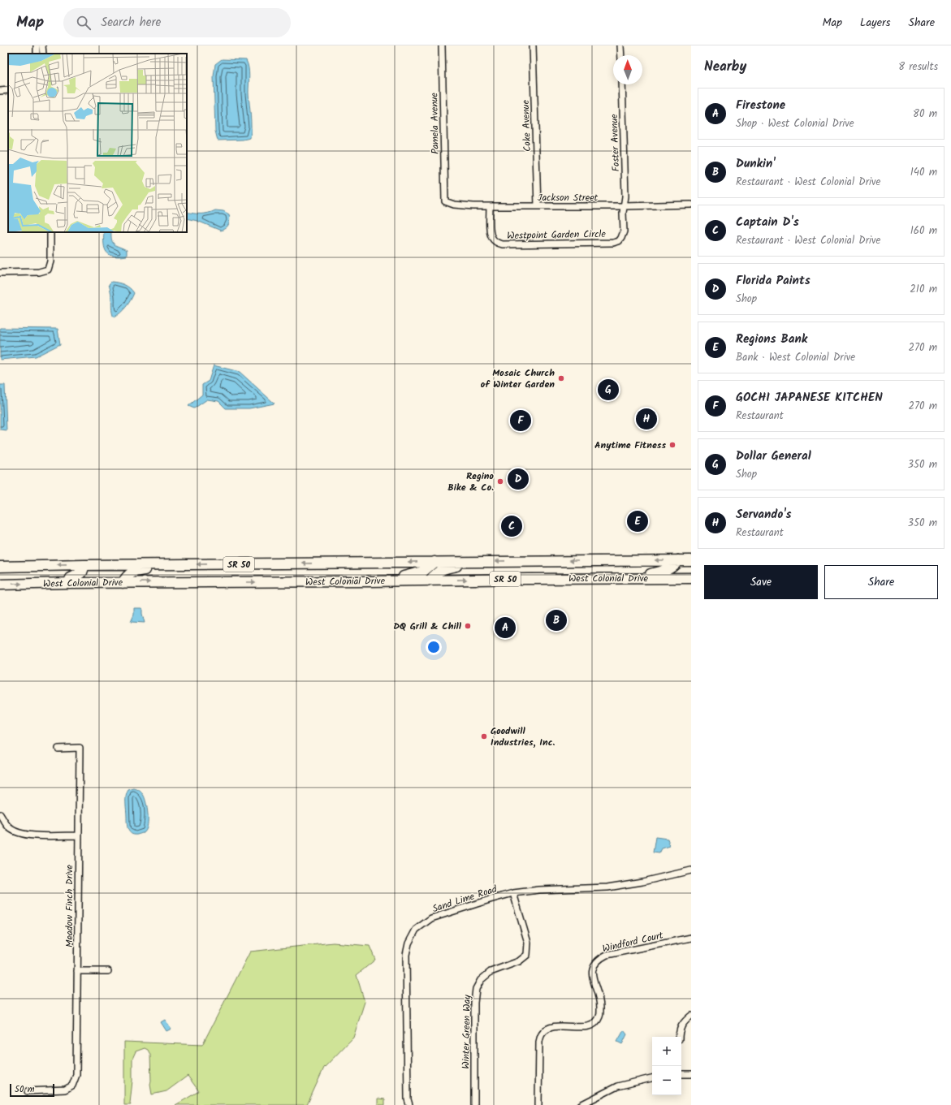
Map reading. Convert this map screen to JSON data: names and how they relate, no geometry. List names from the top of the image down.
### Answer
{
  "streets": {
    "highway": ["SR 50", "West Colonial Drive"],
    "street": [
      "Pamela Avenue",
      "Coke Avenue",
      "Foster Avenue",
      "Jackson Street",
      "Westpoint Garden Circle",
      "Sand Lime Road",
      "Meadow Finch Drive",
      "Windford Court",
      "Winter Green Way"
    ]
  },
  "crossings": [
    ["Pamela Avenue", "Jackson Street"],
    ["Coke Avenue", "Jackson Street"],
    ["Foster Avenue", "Jackson Street"],
    ["Foster Avenue", "Westpoint Garden Circle"],
    ["Jackson Street", "Westpoint Garden Circle"],
    ["Sand Lime Road", "Winter Green Way"]
  ],
  "places": [
    "Mosaic Church of Winter Garden",
    "Anytime Fitness",
    "Regino Bike & Co.",
    "DQ Grill & Chill",
    "Goodwill Industries, Inc."
  ],
  "scale_bar": "50 m",
  "north": "top",
  "page": {
    "header": "Map",
    "search": "Search here",
    "nav": ["Map", "Layers", "Share"],
    "heading": ["Nearby", "8 results"],
    "list": [
      {
        "mark": "A",
        "name": "Firestone",
        "note": "Shop · West Colonial Drive",
        "value": "80 m"
      },
      {
        "mark": "B",
        "name": "Dunkin'",
        "note": "Restaurant · West Colonial Drive",
        "value": "140 m"
      },
      {
        "mark": "C",
        "name": "Captain D's",
        "note": "Restaurant · West Colonial Drive",
        "value": "160 m"
      },
      {
        "mark": "D",
        "name": "Florida Paints",
        "note": "Shop",
        "value": "210 m"
      },
      {
        "mark": "E",
        "name": "Regions Bank",
        "note": "Bank · West Colonial Drive",
        "value": "270 m"
      },
      {
        "mark": "F",
        "name": "GOCHI JAPANESE KITCHEN",
        "note": "Restaurant",
        "value": "270 m"
      },
      {
        "mark": "G",
        "name": "Dollar General",
        "note": "Shop",
        "value": "350 m"
      },
      {
        "mark": "H",
        "name": "Servando's",
        "note": "Restaurant",
        "value": "350 m"
      }
    ],
    "pins": [
      "G",
      "H",
      "F",
      "D",
      "E",
      "C",
      "B",
      "A"
    ],
    "buttons": ["Save", "Share"],
    "map_buttons": ["+", "−"],
    "scale": "50 m"
  }
}
